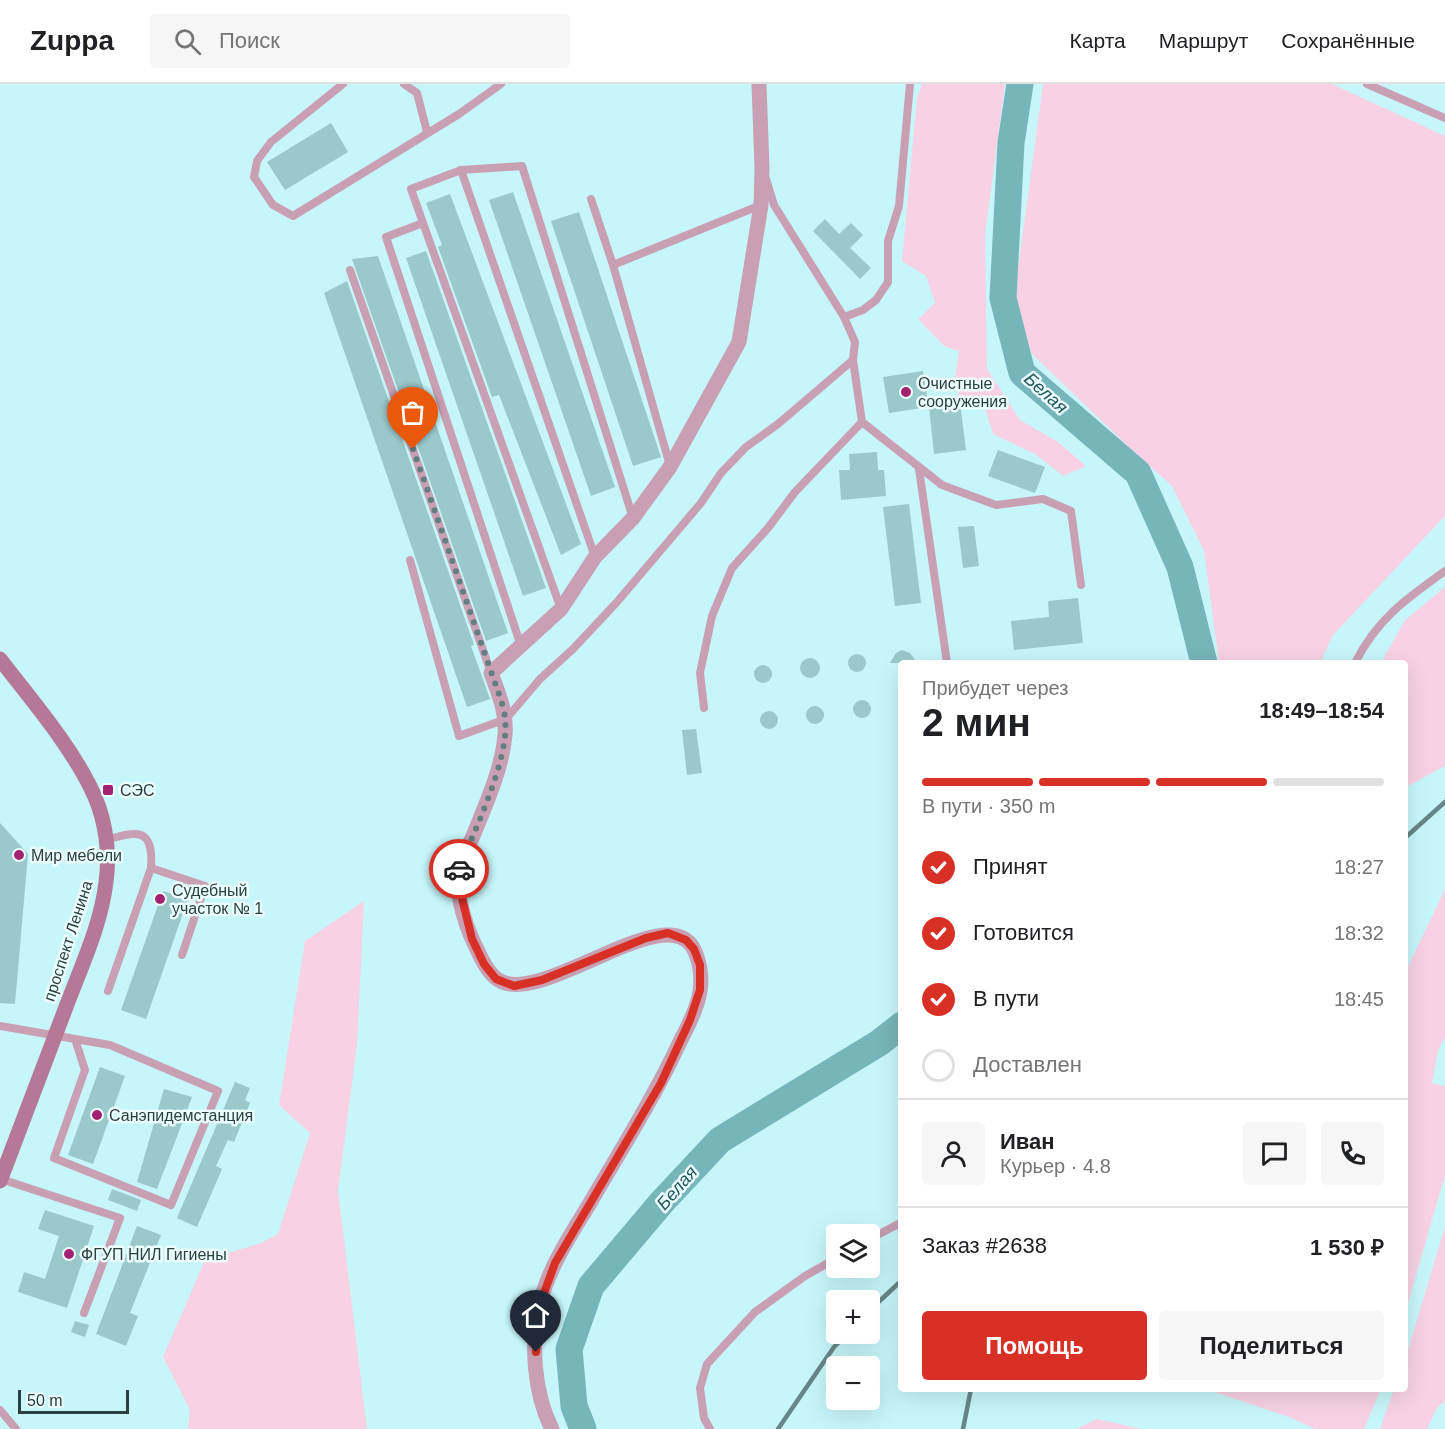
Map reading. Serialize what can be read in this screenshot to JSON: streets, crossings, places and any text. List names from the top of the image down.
{
  "streets": {
    "main road": ["проспект Ленина"]
  },
  "water": ["Белая"],
  "places": {
    "other": [
      "Очистные сооружения",
      "Мир мебели",
      "Судебный участок № 1",
      "Санэпидемстанция",
      "ФГУП НИЛ Гигиены"
    ],
    "transit": ["СЭС"]
  },
  "scale_bar": "50 m",
  "page": {
    "header": "Zuppa",
    "search": "Поиск",
    "nav": ["Карта", "Маршрут", "Сохранённые"],
    "heading": ["2 мин", "Прибудет через", "18:49–18:54"],
    "panel": [
      "Иван",
      "Курьер · 4.8",
      "Заказ #2638",
      "1 530 ₽"
    ],
    "bar": "В пути · 350 m",
    "list": [
      ["Принят", "18:27"],
      ["Готовится", "18:32"],
      ["В пути", "18:45"],
      "Доставлен"
    ],
    "map_buttons": ["+", "−"],
    "buttons": ["Помощь", "Поделиться"],
    "scale": "50 m"
  }
}
